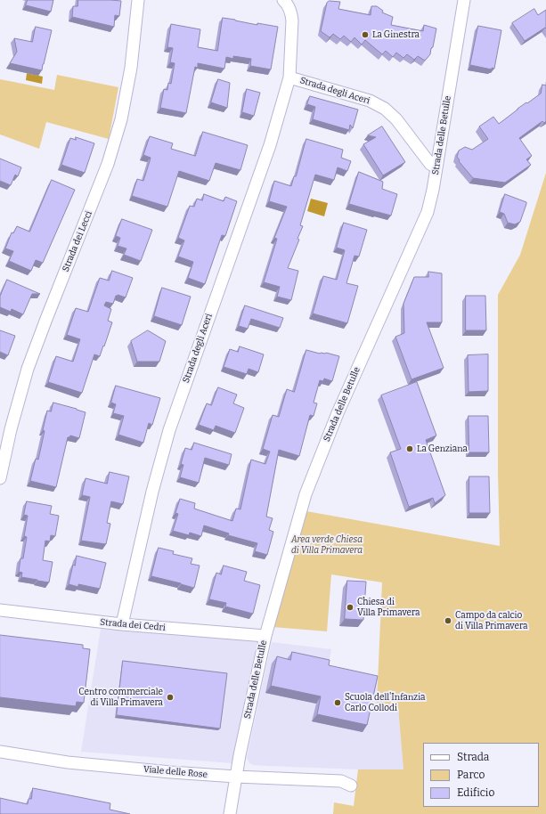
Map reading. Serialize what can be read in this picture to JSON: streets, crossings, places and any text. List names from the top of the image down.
{
  "streets": {
    "street": [
      "Strada degli Aceri",
      "Strada delle Betulle",
      "Strada dei Lecci",
      "Strada dei Cedri",
      "Viale delle Rose"
    ]
  },
  "crossings": [
    ["Strada degli Aceri", "Strada delle Betulle"],
    ["Strada degli Aceri", "Strada dei Cedri"],
    ["Strada delle Betulle", "Strada dei Cedri"],
    ["Strada delle Betulle", "Viale delle Rose"]
  ],
  "parks": ["Area verde Chiesa di Villa Primavera"],
  "places": [
    "La Ginestra",
    "La Genziana",
    "Chiesa di Villa Primavera",
    "Campo da calcio di Villa Primavera",
    "Centro commerciale di Villa Primavera",
    "Scuola dell'Infanzia Carlo Collodi"
  ],
  "legend": ["Strada", "Parco", "Edificio"]
}
